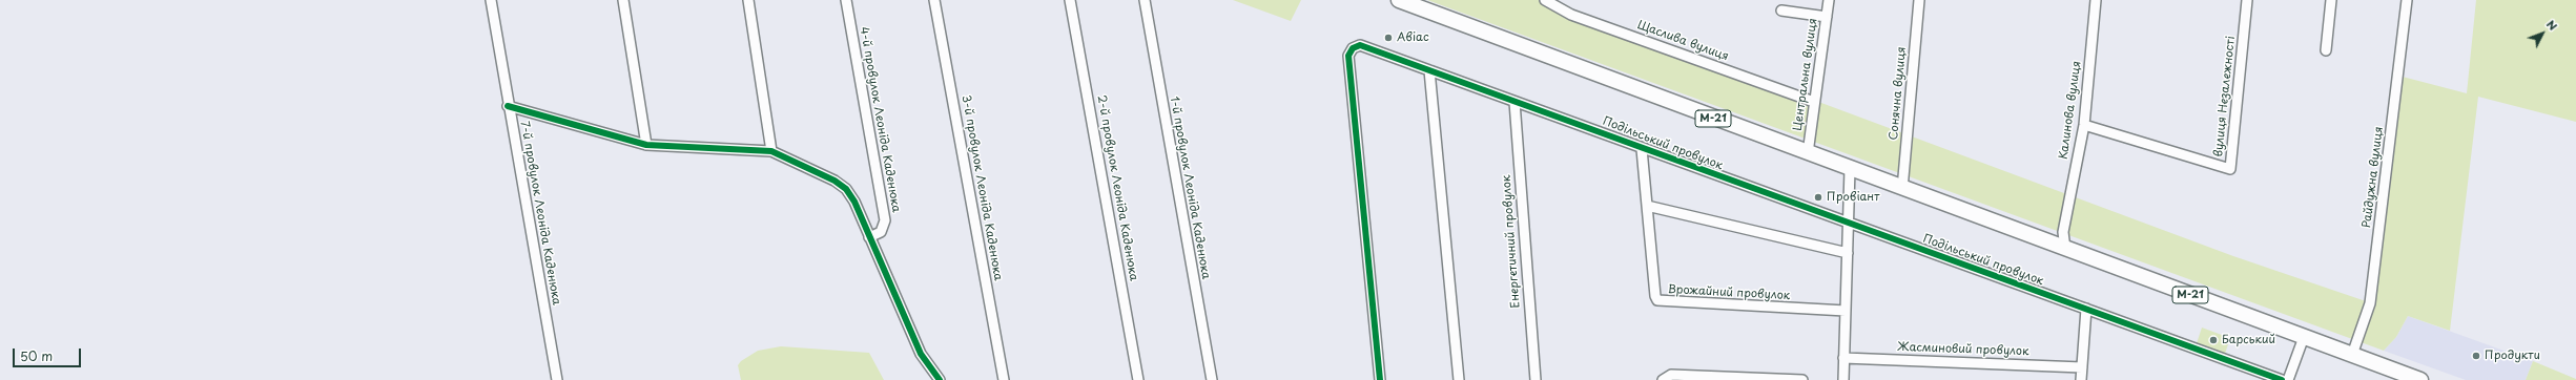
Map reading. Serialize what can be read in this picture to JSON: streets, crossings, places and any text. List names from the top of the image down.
{
  "streets": {
    "highway": ["М-21"],
    "street": [
      "Щаслива вулиця",
      "Центральна вулиця",
      "Сонячна вулиця",
      "вулиця Незалежності",
      "Калинова вулиця",
      "4-й провулок Леоніда Каденюка",
      "Подільський провулок",
      "Райдужна вулиця",
      "3-й провулок Леоніда Каденюка",
      "2-й провулок Леоніда Каденюка",
      "1-й провулок Леоніда Каденюка",
      "7-й провулок Леоніда Каденюка",
      "Енергетичний провулок",
      "Врожайний провулок",
      "Жасминовий провулок"
    ]
  },
  "crossings": [
    ["Щаслива вулиця", "Центральна вулиця"],
    ["Центральна вулиця", "М-21"],
    ["Сонячна вулиця", "М-21"],
    ["вулиця Незалежності", "Калинова вулиця"],
    ["Калинова вулиця", "М-21"],
    ["М-21", "Райдужна вулиця"],
    ["Подільський провулок", "Енергетичний провулок"],
    ["Подільський провулок", "Врожайний провулок"]
  ],
  "places": [
    "Авіас",
    "Провіант",
    "Барський",
    "Продукти"
  ],
  "scale_bar": "50 m",
  "north": "top right"
}
